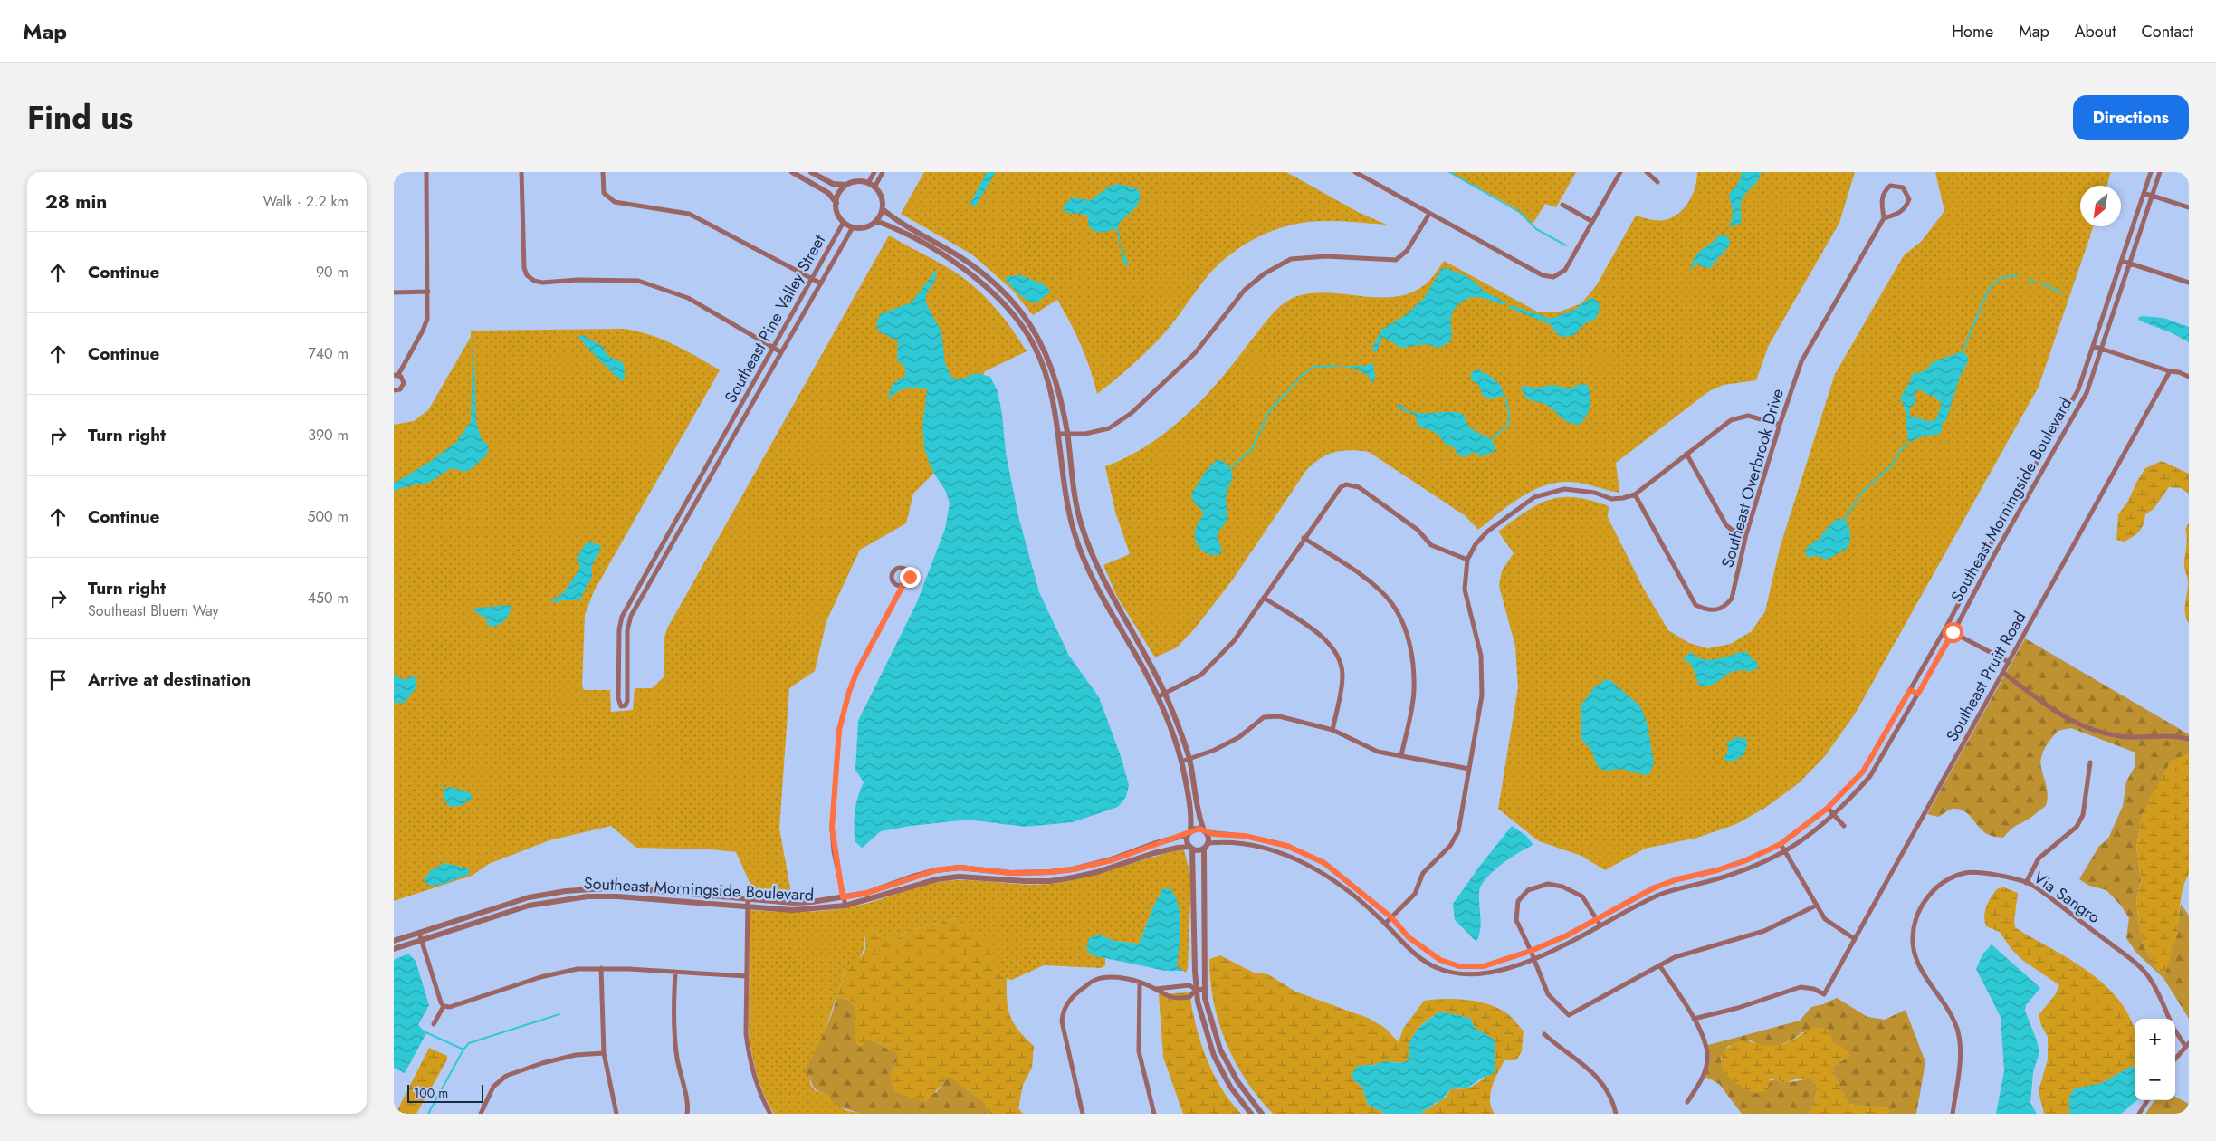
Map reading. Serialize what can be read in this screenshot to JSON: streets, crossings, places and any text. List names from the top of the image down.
{
  "streets": {
    "street": [
      "Southeast Pine Valley Street",
      "Southeast Overbrook Drive",
      "Southeast Morningside Boulevard",
      "Southeast Pruitt Road",
      "Via Sangro"
    ]
  },
  "scale_bar": "100 m",
  "north": "bottom left",
  "page": {
    "header": "Map",
    "nav": [
      "Home",
      "Map",
      "About",
      "Contact"
    ],
    "title": "Find us",
    "buttons": "Directions",
    "heading": ["28 min", "Walk · 2.2 km"],
    "list": [
      ["Continue", "90 m"],
      ["Continue", "740 m"],
      ["Turn right", "390 m"],
      ["Continue", "500 m"],
      ["Turn right", "Southeast Bluem Way", "450 m"],
      "Arrive at destination"
    ],
    "map_buttons": ["+", "−"],
    "scale": "100 m"
  }
}
